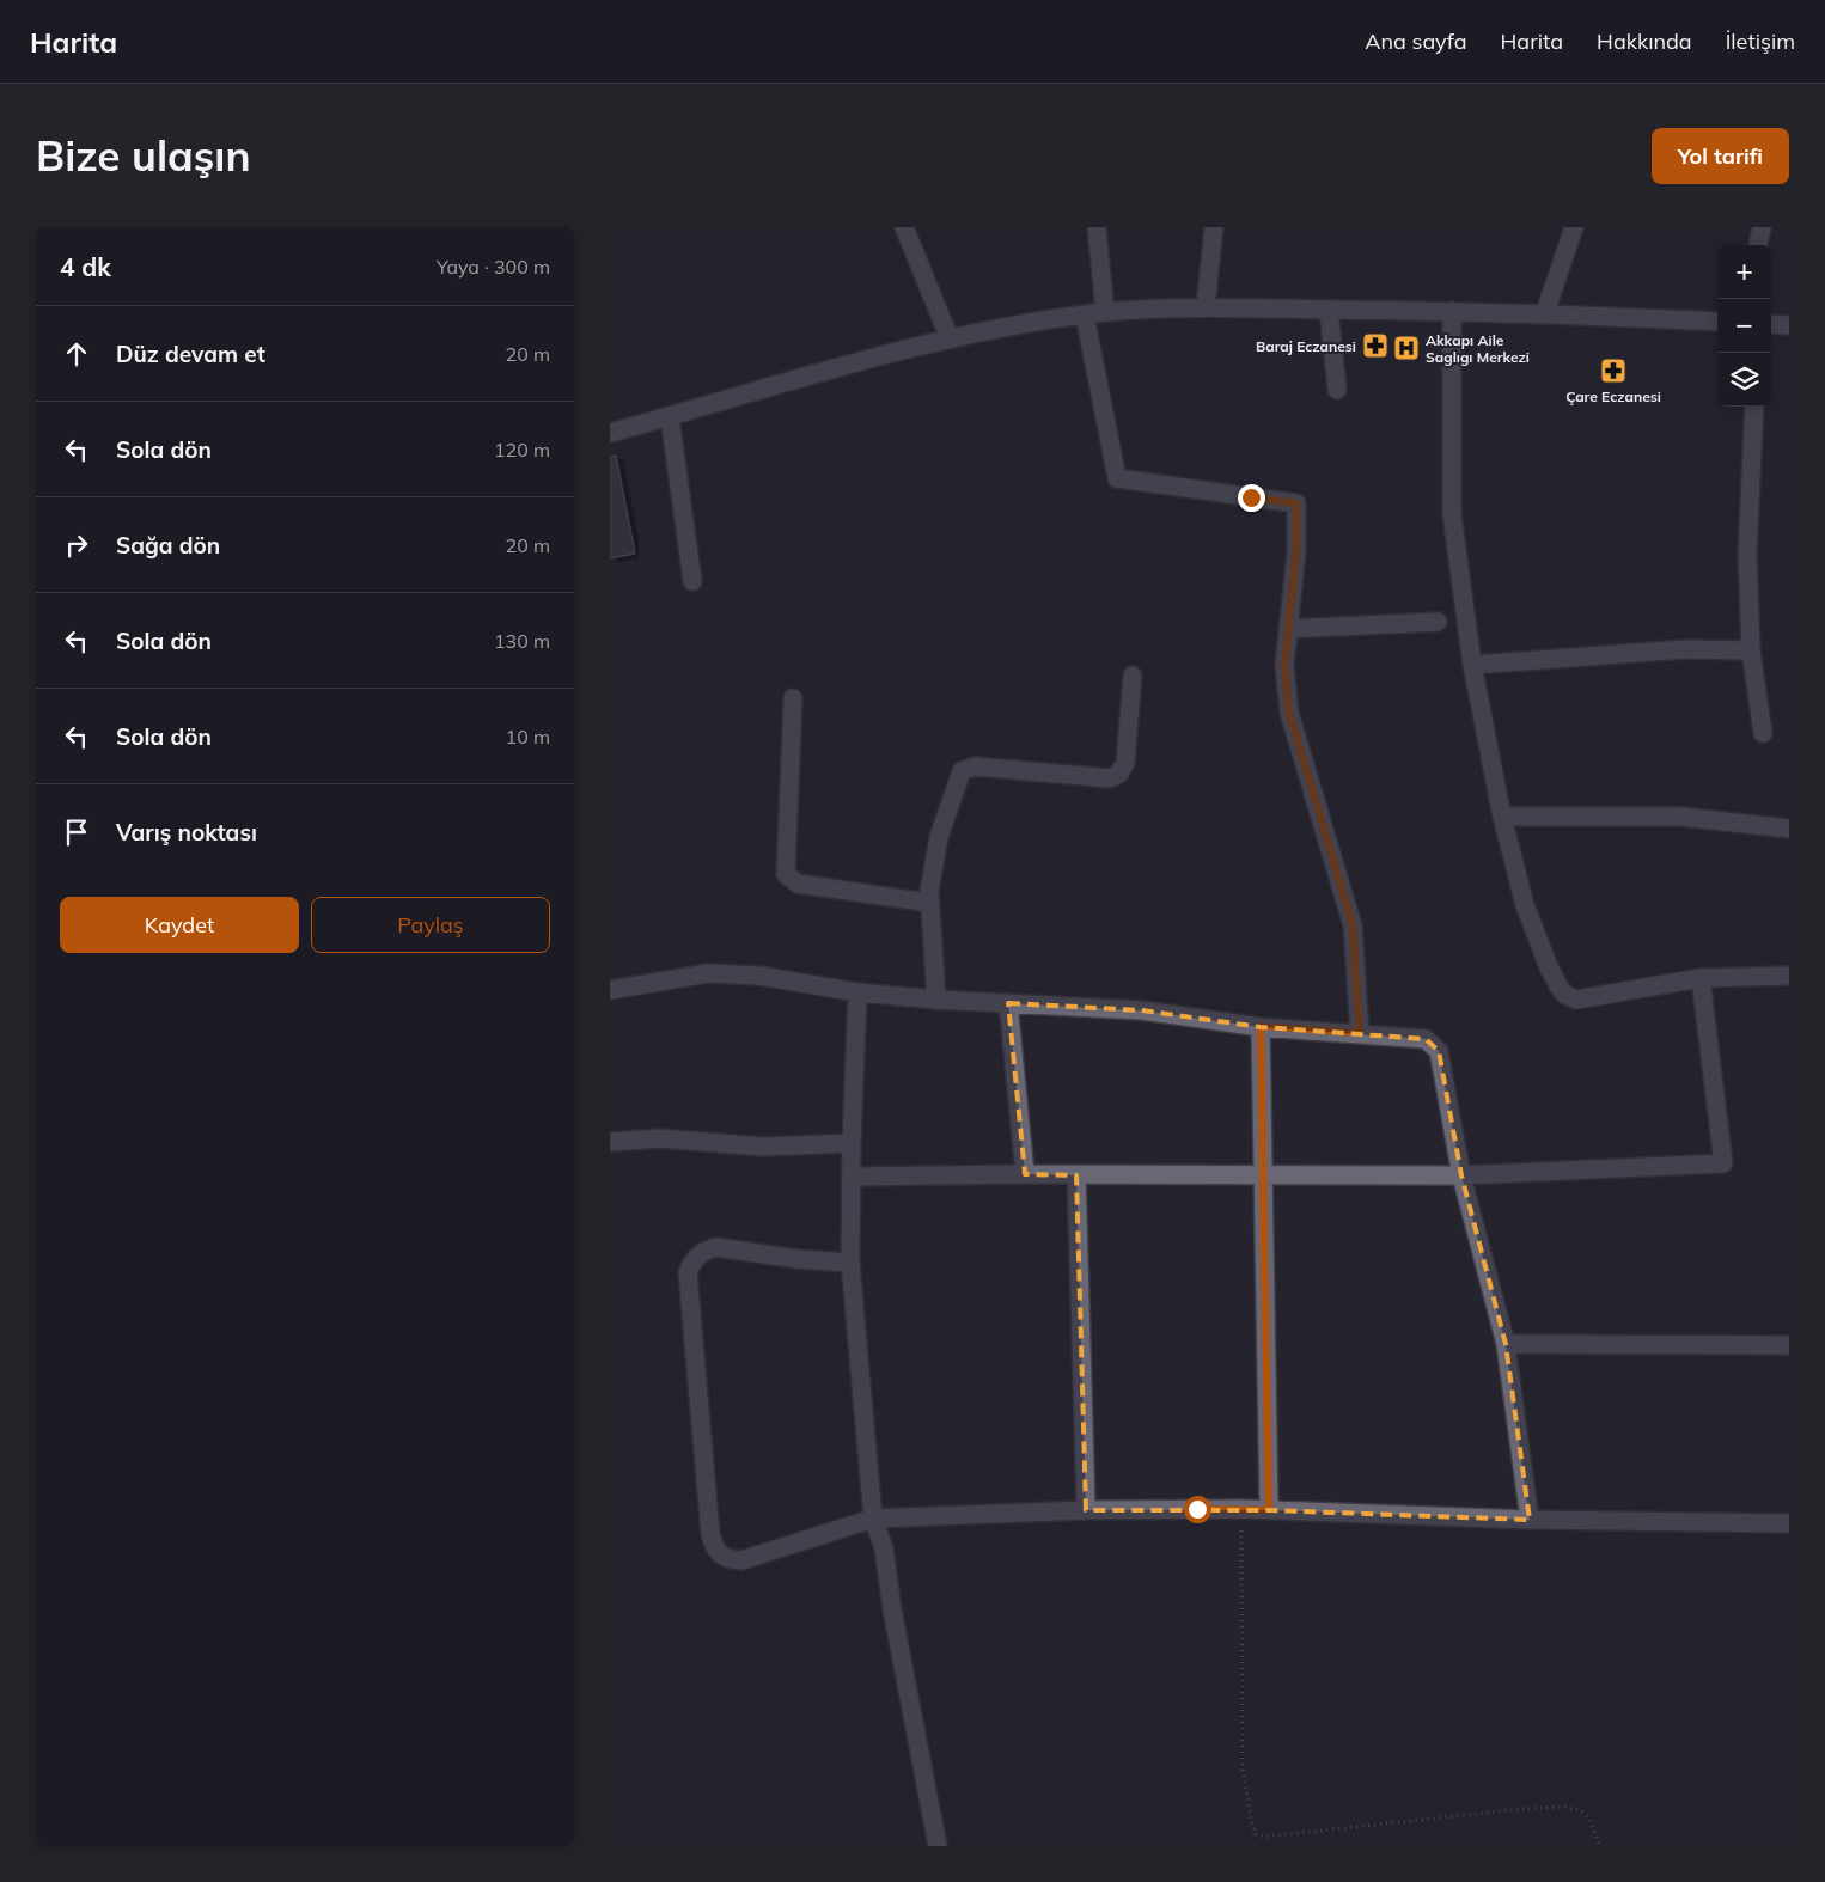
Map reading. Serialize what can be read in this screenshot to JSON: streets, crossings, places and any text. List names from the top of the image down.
{
  "places": {
    "pharmacy": ["Baraj Eczanesi", "Çare Eczanesi"],
    "hospital": ["Akkapı Aile Saglıgı Merkezi"]
  },
  "page": {
    "header": "Harita",
    "nav": [
      "Ana sayfa",
      "Harita",
      "Hakkında",
      "İletişim"
    ],
    "buttons": [
      "Yol tarifi",
      ["Kaydet", "Paylaş"]
    ],
    "title": "Bize ulaşın",
    "heading": ["4 dk", "Yaya · 300 m"],
    "map_buttons": ["+", "−"],
    "list": [
      ["Düz devam et", "20 m"],
      ["Sola dön", "120 m"],
      ["Sağa dön", "20 m"],
      ["Sola dön", "130 m"],
      ["Sola dön", "10 m"],
      "Varış noktası"
    ]
  }
}
